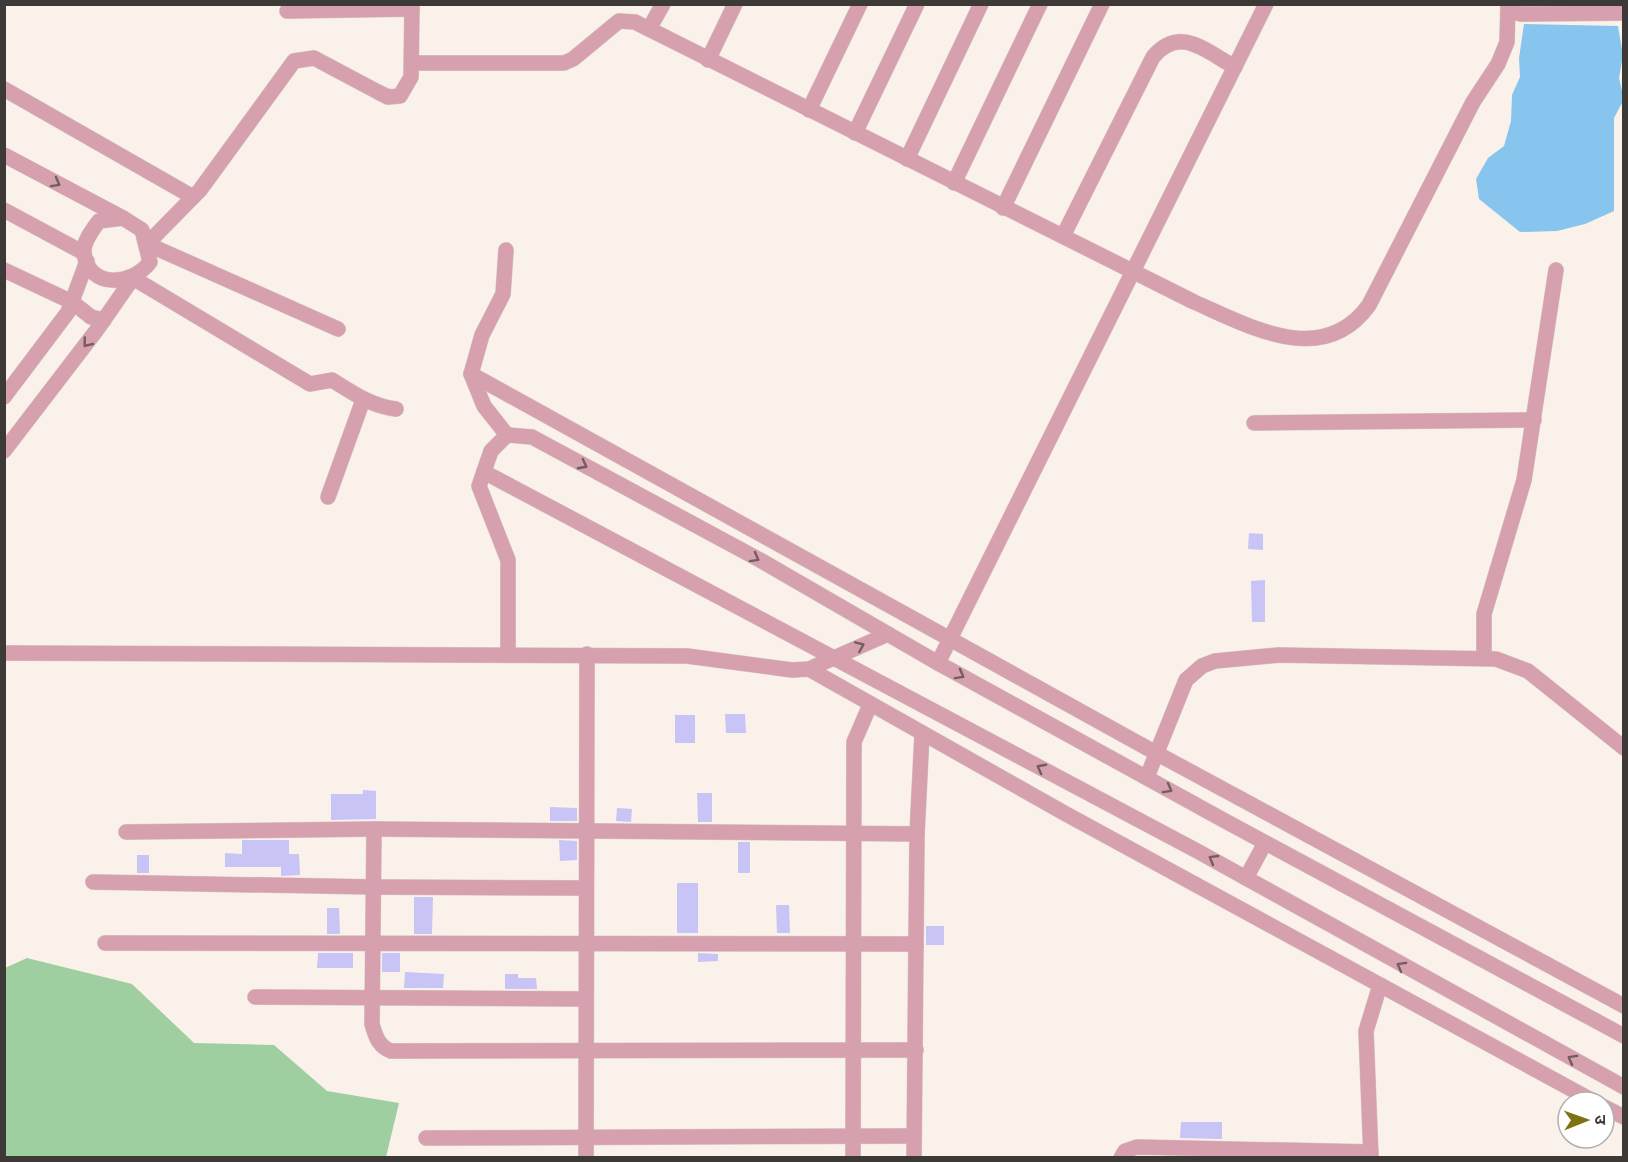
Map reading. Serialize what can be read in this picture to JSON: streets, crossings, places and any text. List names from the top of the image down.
{
  "north": "right"
}
